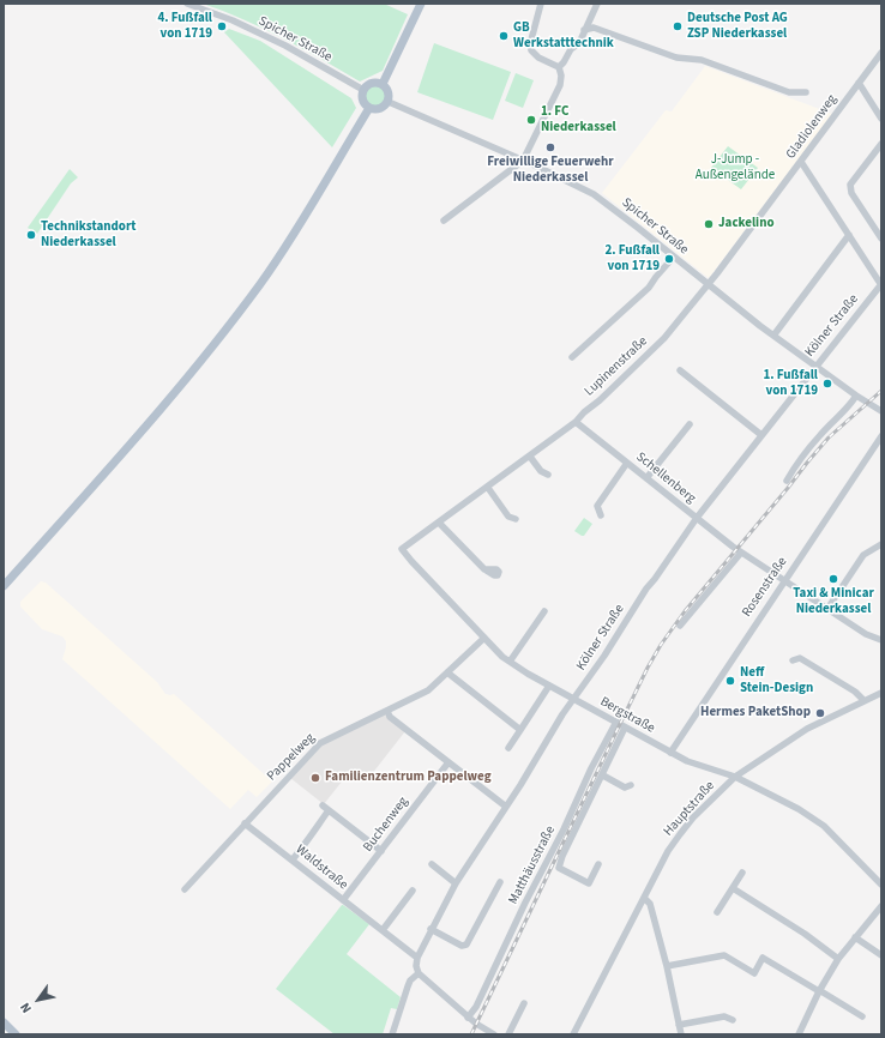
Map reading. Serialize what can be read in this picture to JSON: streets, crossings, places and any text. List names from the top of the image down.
{
  "streets": {
    "street": [
      "Spicher Straße",
      "Gladiolenweg",
      "Kölner Straße",
      "Lupinenstraße",
      "Schellenberg",
      "Rosenstraße",
      "Bergstraße",
      "Pappelweg",
      "Hauptstraße",
      "Buchenweg",
      "Matthäusstraße",
      "Waldstraße"
    ]
  },
  "crossings": [
    ["Spicher Straße", "Gladiolenweg"],
    ["Spicher Straße", "Kölner Straße"],
    ["Spicher Straße", "Lupinenstraße"],
    ["Gladiolenweg", "Lupinenstraße"],
    ["Kölner Straße", "Schellenberg"],
    ["Kölner Straße", "Bergstraße"],
    ["Kölner Straße", "Waldstraße"],
    ["Lupinenstraße", "Schellenberg"],
    ["Lupinenstraße", "Bergstraße"],
    ["Schellenberg", "Rosenstraße"],
    ["Rosenstraße", "Bergstraße"],
    ["Bergstraße", "Pappelweg"],
    ["Bergstraße", "Hauptstraße"],
    ["Bergstraße", "Matthäusstraße"],
    ["Pappelweg", "Waldstraße"],
    ["Buchenweg", "Waldstraße"]
  ],
  "parks": ["J-Jump - Außengelände"],
  "places": [
    "4. Fußfall von 1719",
    "Deutsche Post AG ZSP Niederkassel",
    "GB Werkstatttechnik",
    "1. FC Niederkassel",
    "Freiwillige Feuerwehr Niederkassel",
    "Jackelino",
    "Technikstandort Niederkassel",
    "2. Fußfall von 1719",
    "1. Fußfall von 1719",
    "Taxi & Minicar Niederkassel",
    "Neff Stein-Design",
    "Hermes PaketShop",
    "Familienzentrum Pappelweg"
  ],
  "north": "bottom left"
}
